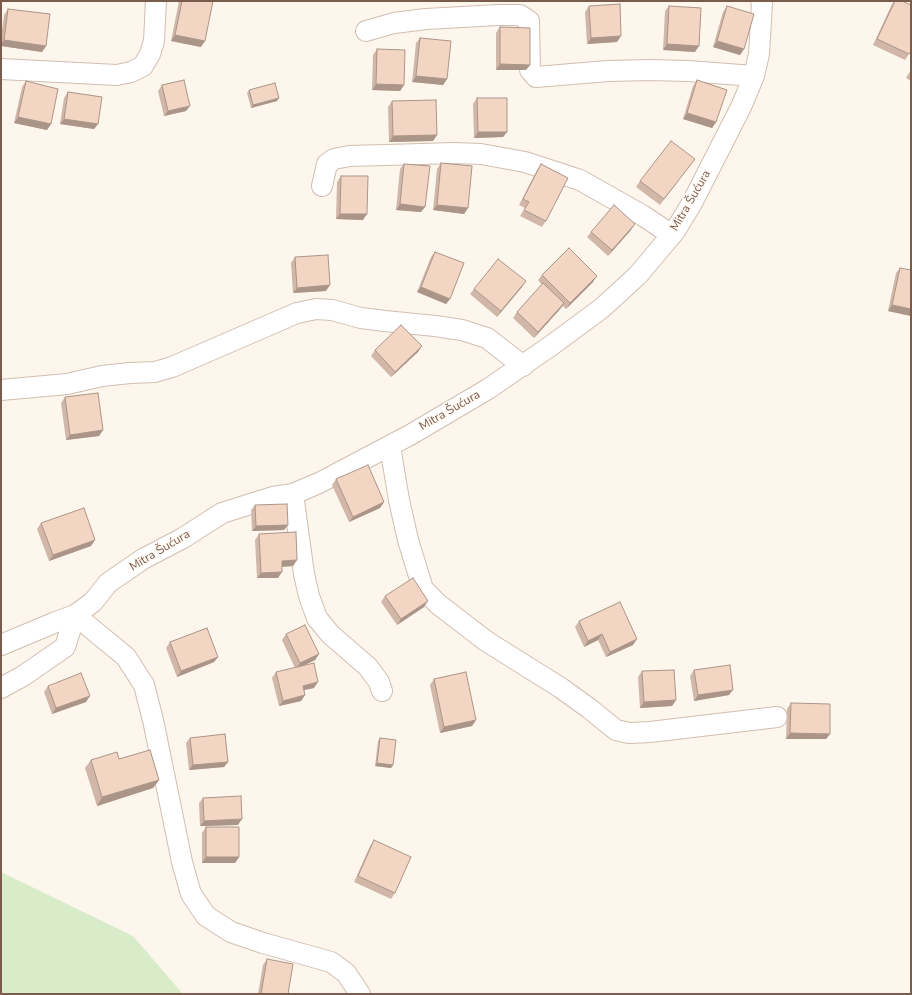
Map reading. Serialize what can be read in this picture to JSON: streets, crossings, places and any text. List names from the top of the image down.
{
  "streets": {
    "street": ["Mitra Šućura"]
  }
}
